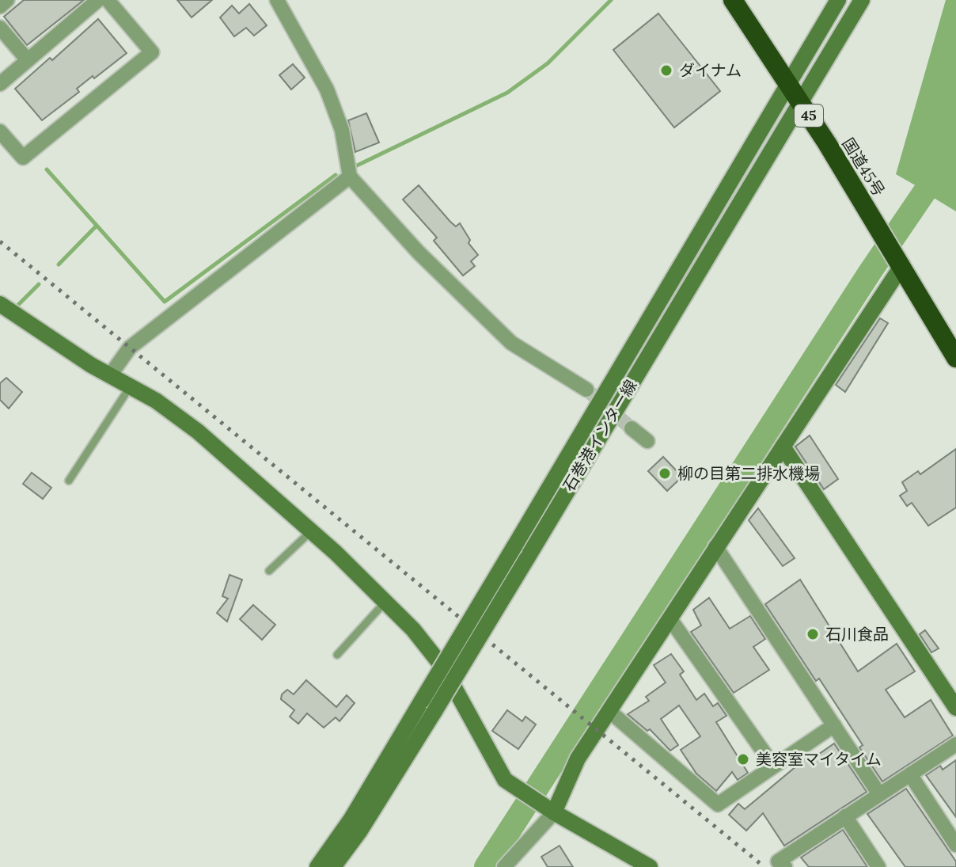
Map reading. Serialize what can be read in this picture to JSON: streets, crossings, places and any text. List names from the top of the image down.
{
  "streets": {
    "highway": ["45", "国道45号"],
    "main road": ["石巻港インター線"]
  },
  "crossings": [
    ["国道45号", "石巻港インター線"]
  ],
  "places": [
    "ダイナム",
    "柳の目第二排水機場",
    "石川食品",
    "美容室マイタイム"
  ]
}
